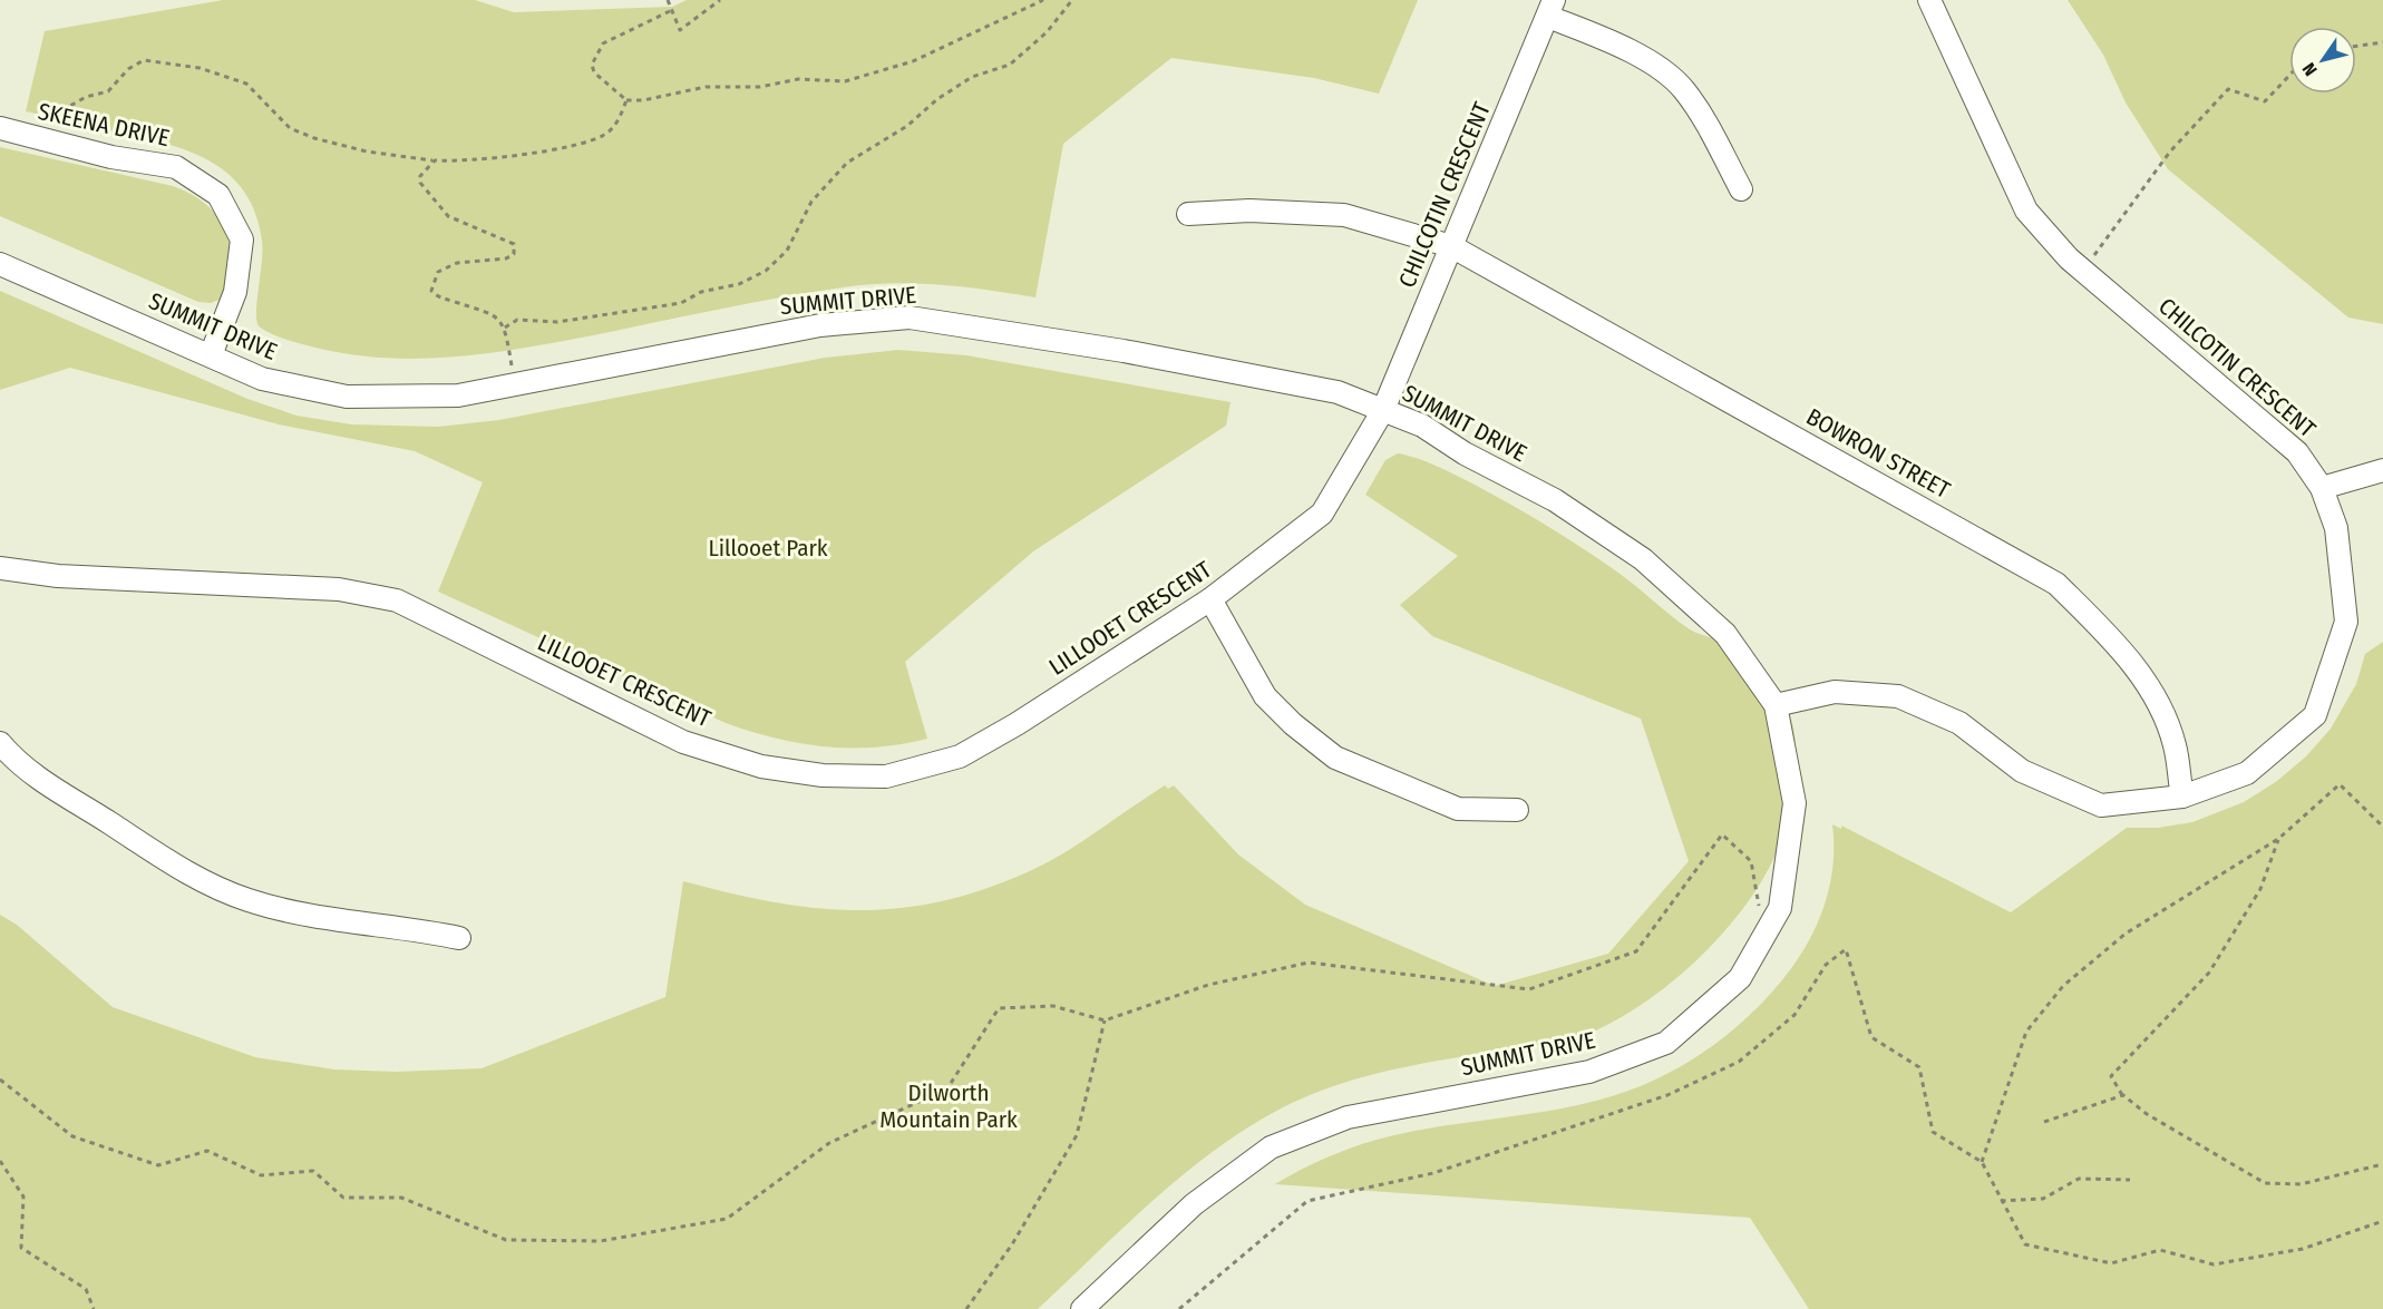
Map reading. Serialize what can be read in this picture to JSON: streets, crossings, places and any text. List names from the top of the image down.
{
  "streets": {
    "street": [
      "SKEENA DRIVE",
      "CHILCOTIN CRESCENT",
      "SUMMIT DRIVE",
      "BOWRON STREET",
      "LILLOOET CRESCENT"
    ]
  },
  "crossings": [
    ["SKEENA DRIVE", "SUMMIT DRIVE"],
    ["CHILCOTIN CRESCENT", "SUMMIT DRIVE"],
    ["CHILCOTIN CRESCENT", "BOWRON STREET"],
    ["CHILCOTIN CRESCENT", "LILLOOET CRESCENT"],
    ["SUMMIT DRIVE", "LILLOOET CRESCENT"]
  ],
  "parks": ["Lillooet Park", "Dilworth Mountain Park"],
  "north": "bottom left"
}
